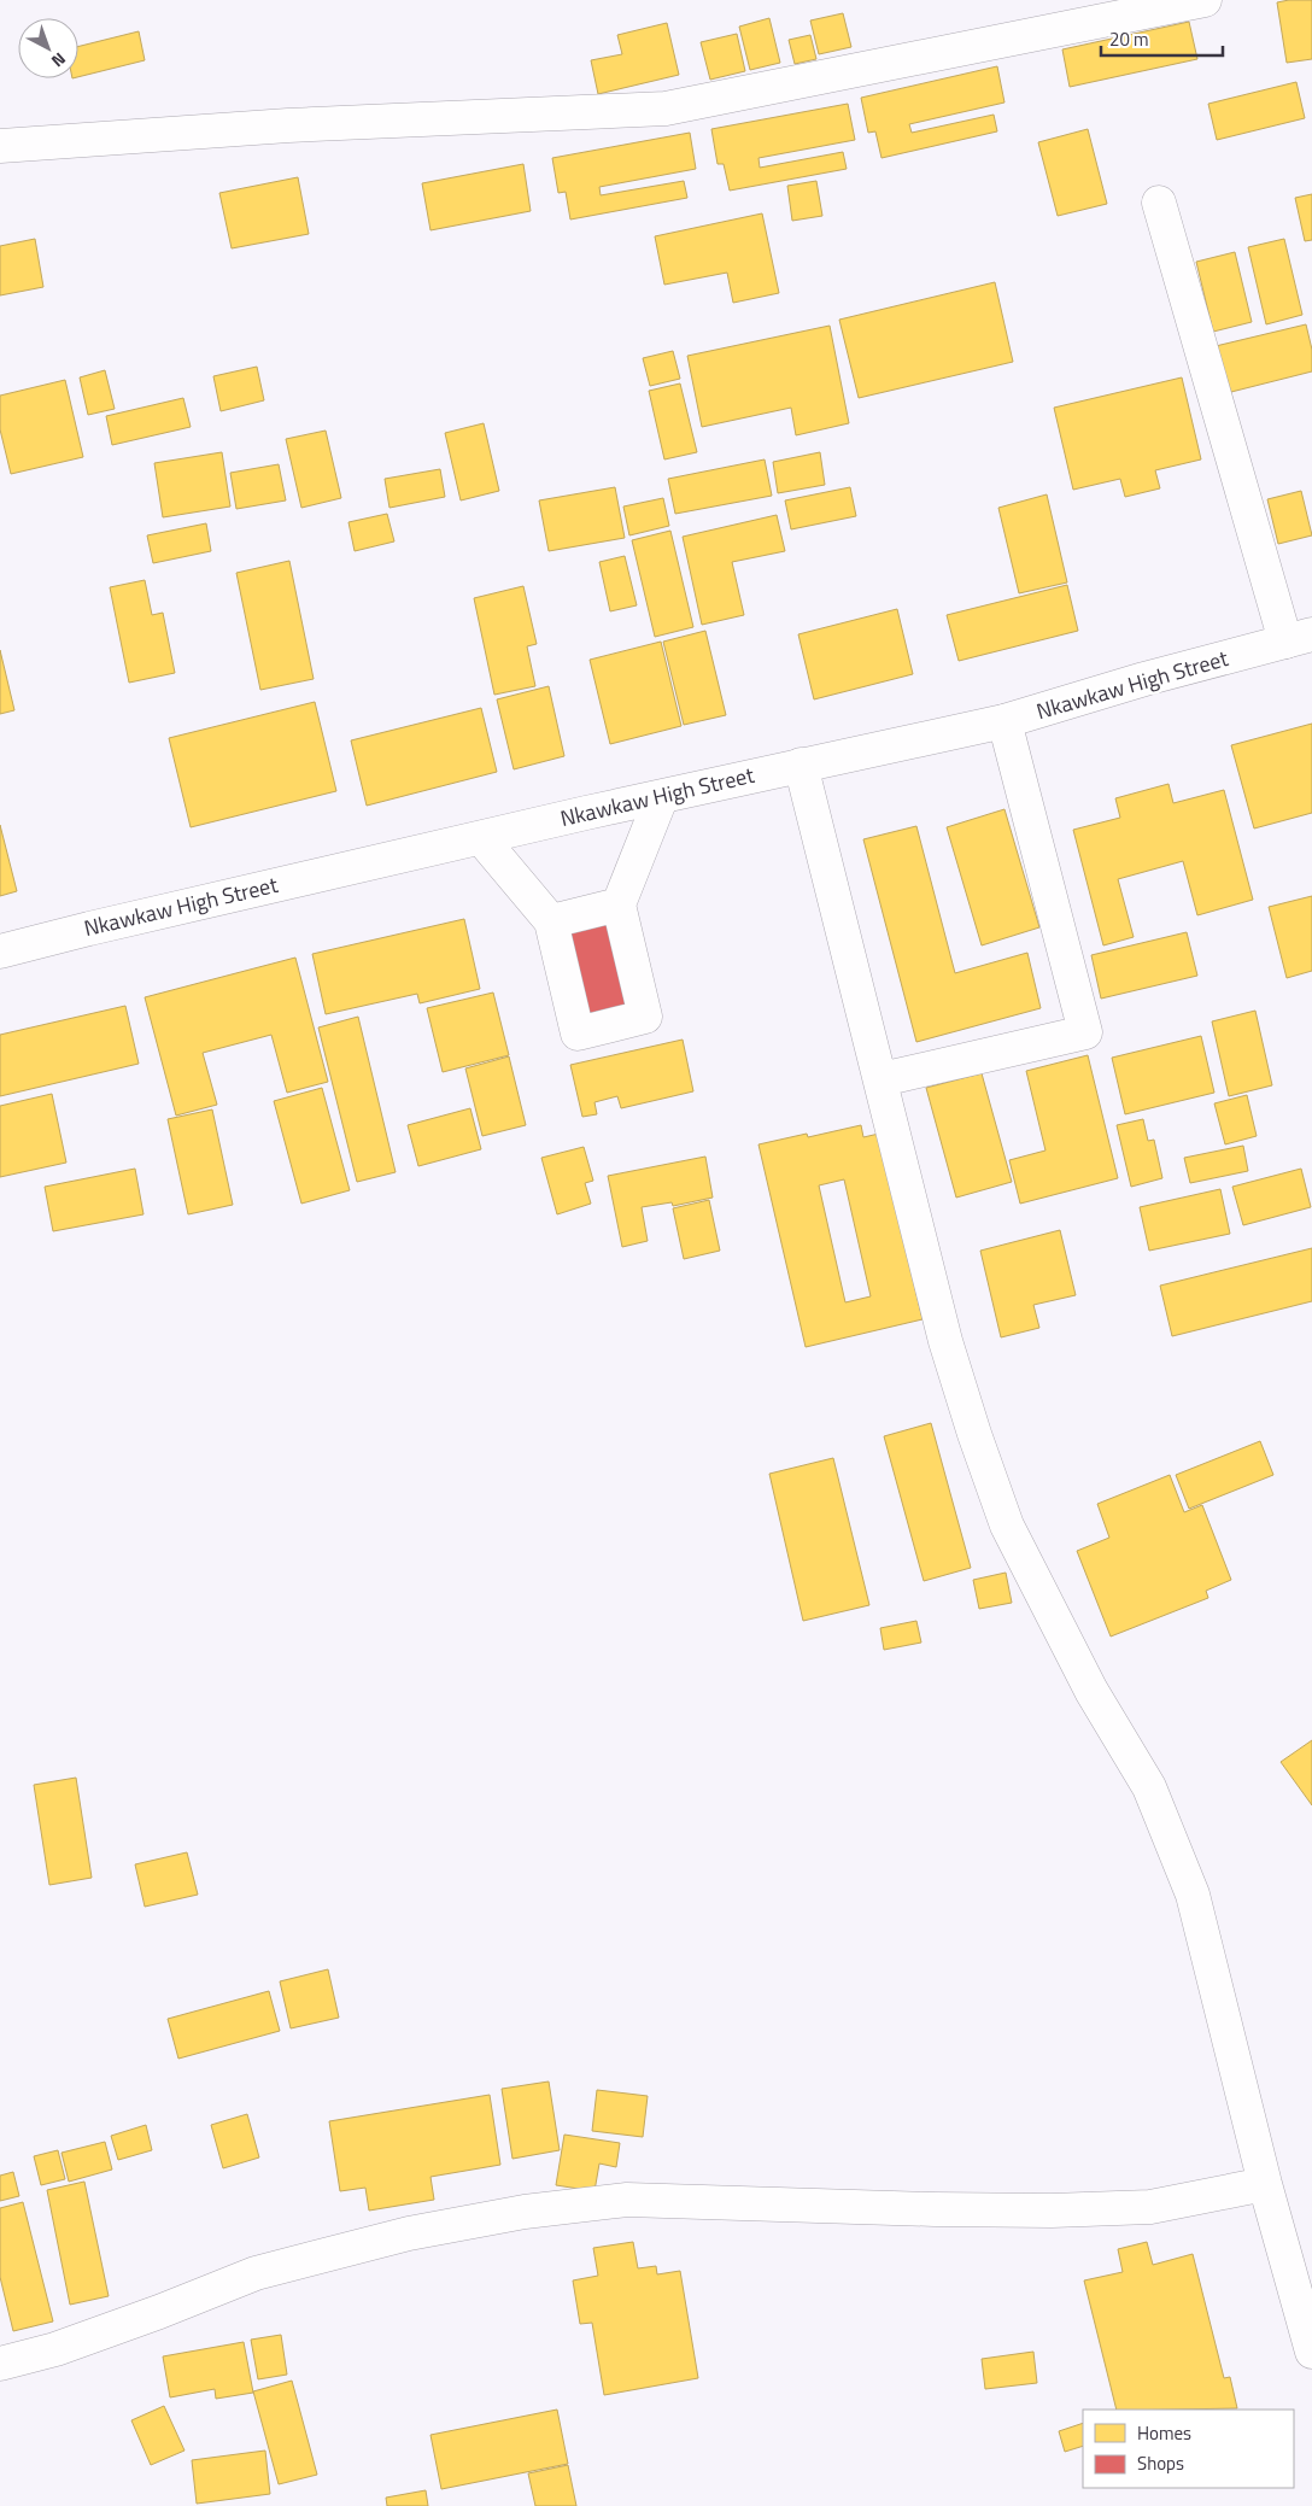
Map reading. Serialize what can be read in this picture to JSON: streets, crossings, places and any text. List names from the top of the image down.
{
  "streets": {
    "street": ["Nkawkaw High Street"]
  },
  "legend": ["Homes", "Shops"],
  "scale_bar": "20 m",
  "north": "bottom right"
}
